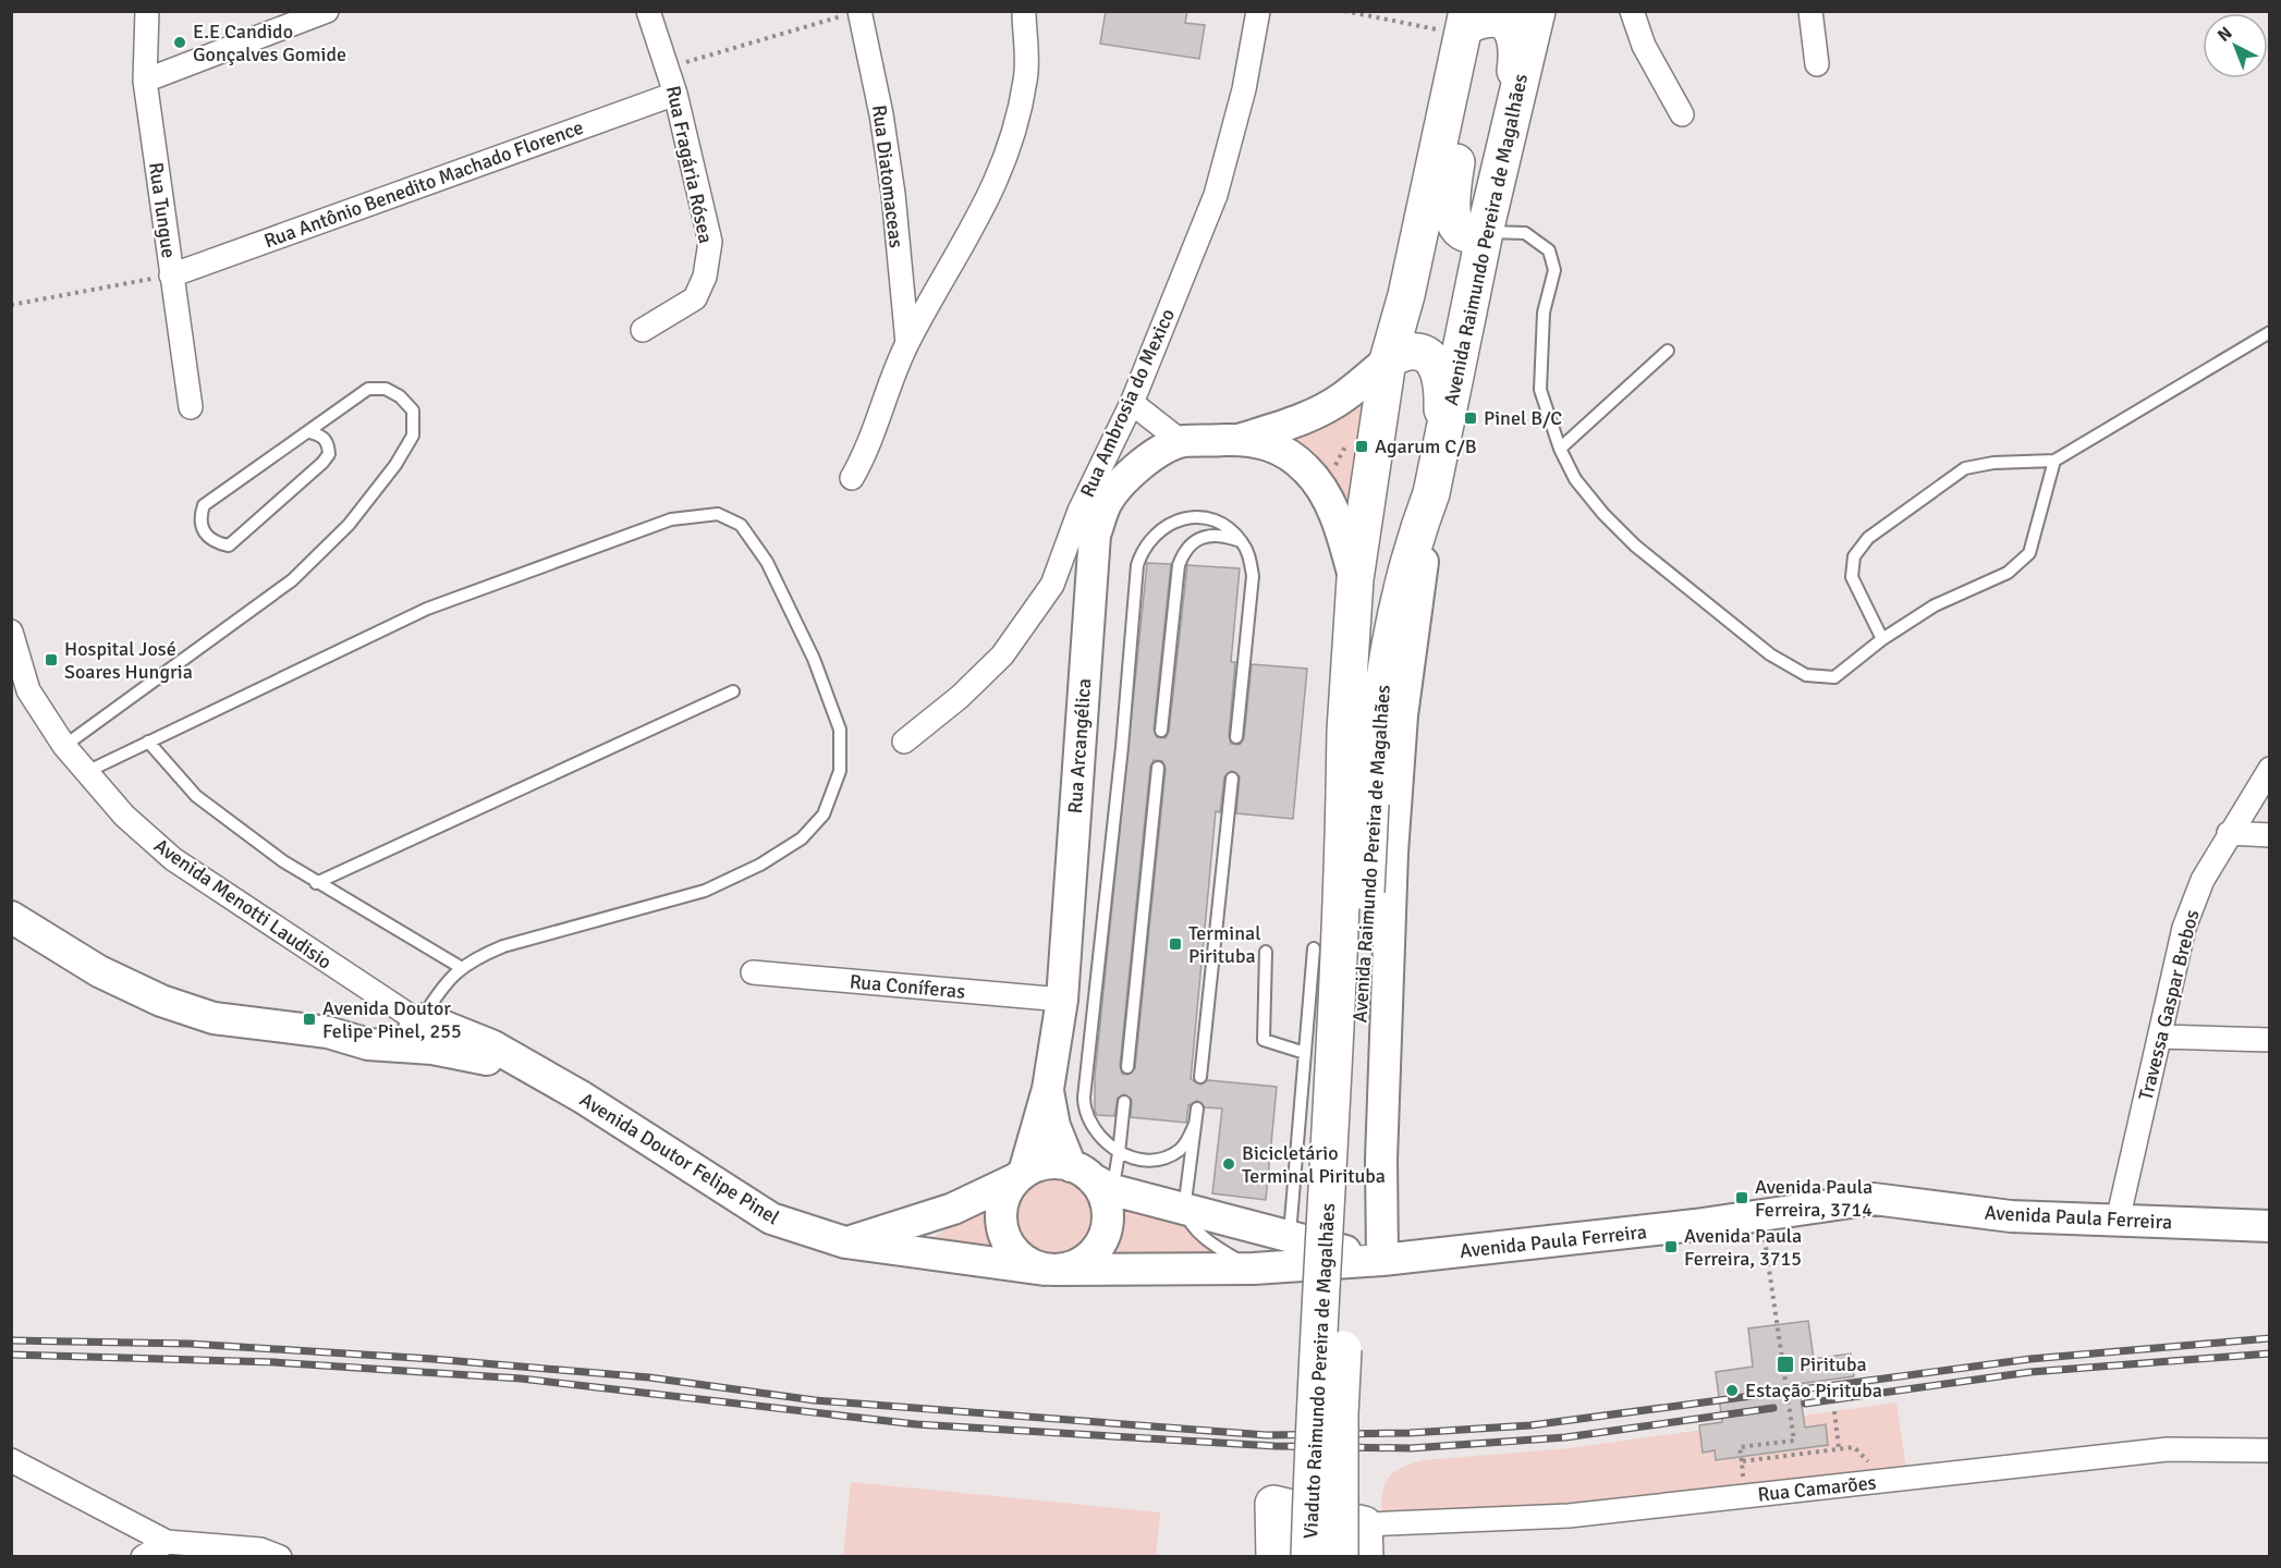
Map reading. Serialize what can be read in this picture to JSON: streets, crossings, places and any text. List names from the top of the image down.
{
  "streets": {
    "main road": [
      "Avenida Raimundo Pereira de Magalhães",
      "Rua Arcangélica",
      "Avenida Doutor Felipe Pinel",
      "Avenida Paula Ferreira",
      "Viaduto Raimundo Pereira de Magalhães"
    ],
    "street": [
      "Rua Fragária Rósea",
      "Rua Diatomaceas",
      "Rua Antônio Benedito Machado Florence",
      "Rua Tungue",
      "Rua Ambrosia do Mexico",
      "Avenida Menotti Laudisio",
      "Rua Coníferas",
      "Travessa Gaspar Brebos",
      "Rua Camarões"
    ]
  },
  "crossings": [
    ["Rua Fragária Rósea", "Rua Antônio Benedito Machado Florence"],
    ["Rua Antônio Benedito Machado Florence", "Rua Tungue"],
    ["Avenida Raimundo Pereira de Magalhães", "Viaduto Raimundo Pereira de Magalhães"],
    ["Rua Arcangélica", "Rua Coníferas"],
    ["Rua Arcangélica", "Avenida Doutor Felipe Pinel"],
    ["Avenida Menotti Laudisio", "Avenida Doutor Felipe Pinel"],
    ["Travessa Gaspar Brebos", "Avenida Paula Ferreira"],
    ["Avenida Doutor Felipe Pinel", "Avenida Paula Ferreira"]
  ],
  "places": {
    "other": ["E.E Candido Gonçalves Gomide", "Bicicletário Terminal Pirituba", "Estação Pirituba"],
    "transit": [
      "Pinel B/C",
      "Agarum C/B",
      "Hospital José Soares Hungria",
      "Terminal Pirituba",
      "Avenida Doutor Felipe Pinel, 255",
      "Avenida Paula Ferreira, 3714",
      "Avenida Paula Ferreira, 3715",
      "Pirituba"
    ]
  },
  "north": "top left"
}
